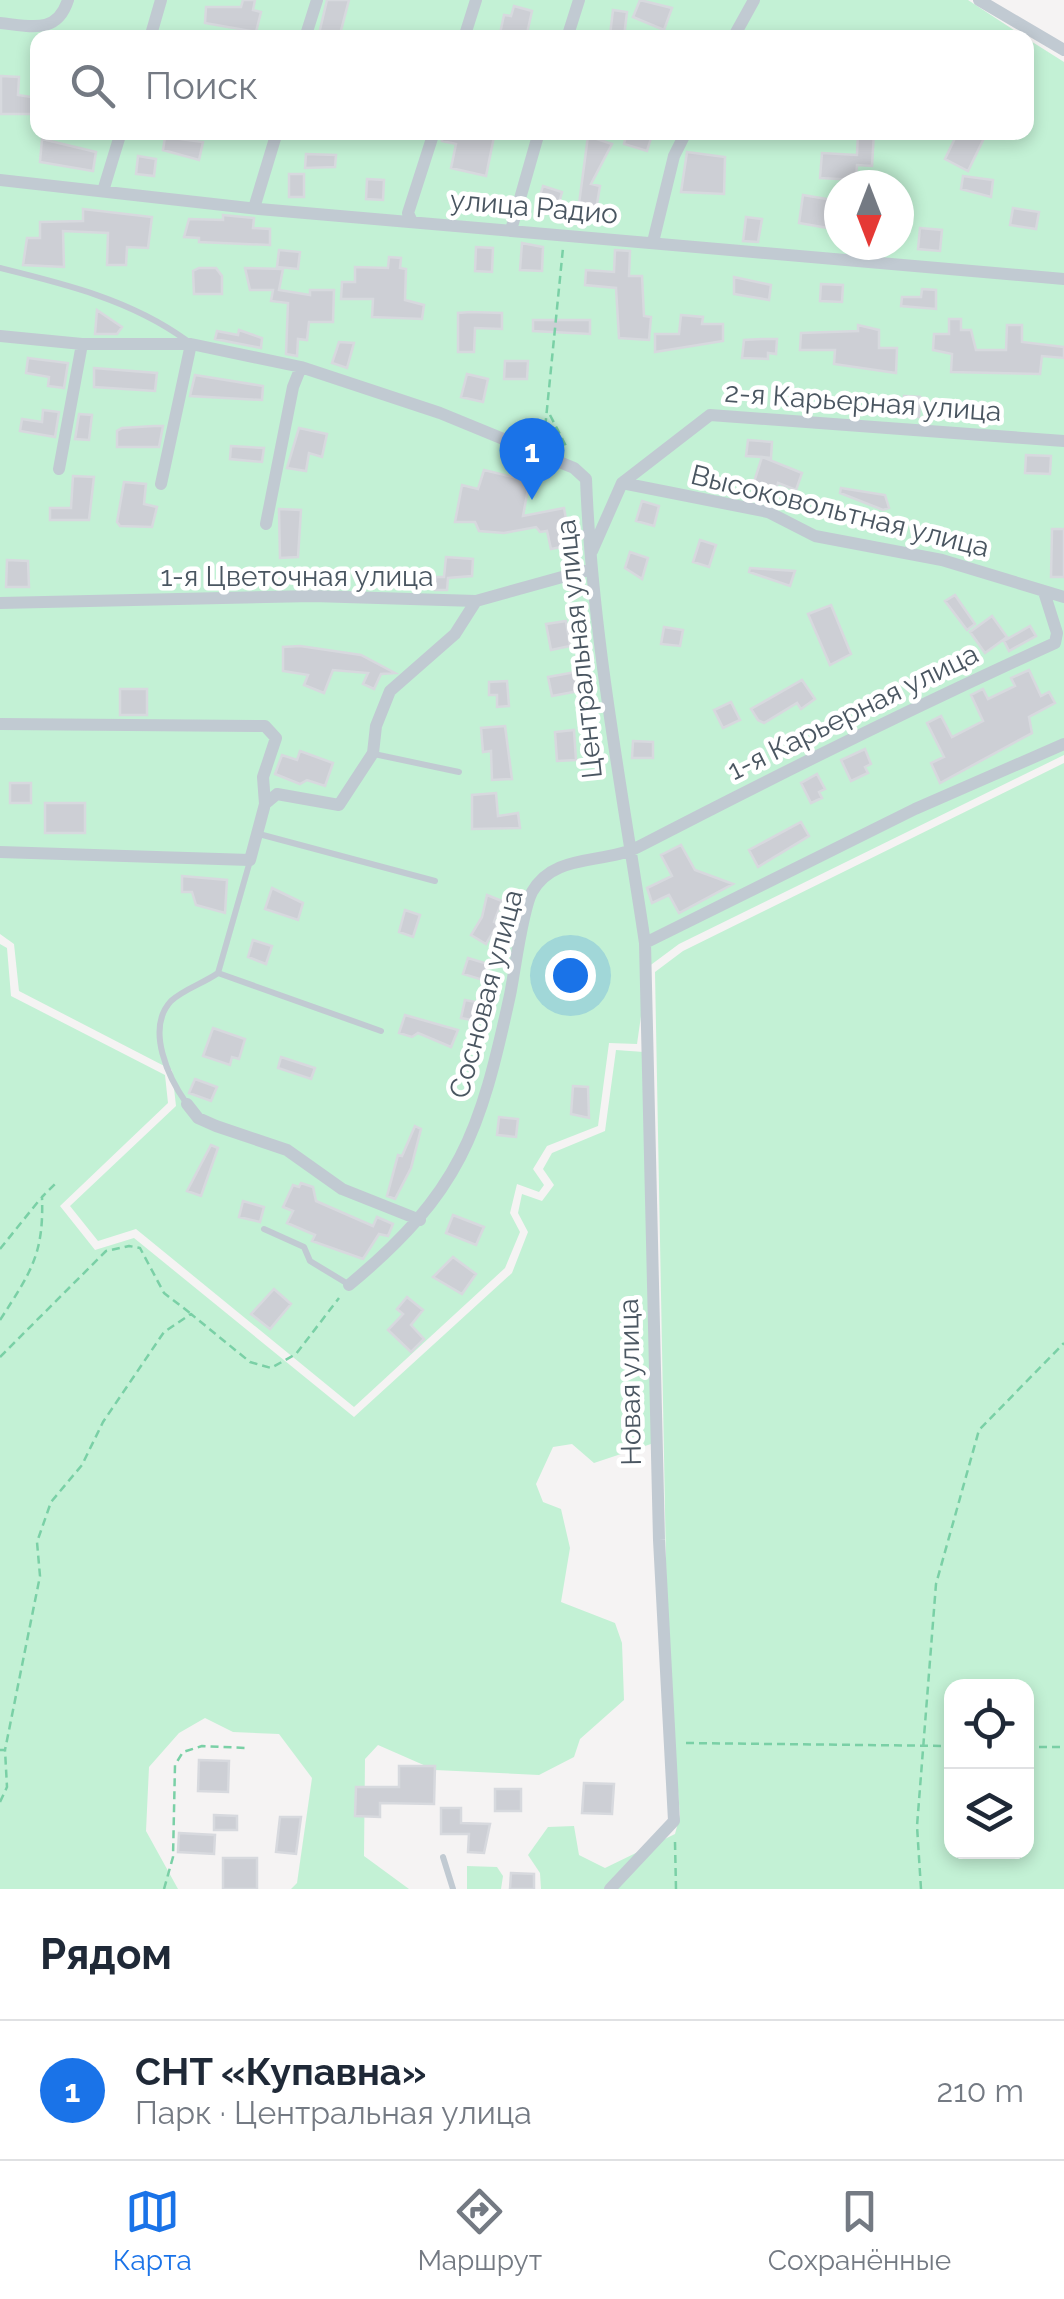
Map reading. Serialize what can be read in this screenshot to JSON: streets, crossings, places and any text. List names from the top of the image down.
{
  "streets": {
    "street": [
      "улица Радио",
      "2-я Карьерная улица",
      "Высоковольтная улица",
      "1-я Цветочная улица",
      "Центральная улица",
      "1-я Карьерная улица",
      "Сосновая улица",
      "Новая улица"
    ]
  },
  "crossings": [
    ["2-я Карьерная улица", "Высоковольтная улица"],
    ["Высоковольтная улица", "1-я Карьерная улица"],
    ["1-я Цветочная улица", "Центральная улица"],
    ["Центральная улица", "1-я Карьерная улица"],
    ["Центральная улица", "Сосновая улица"],
    ["Центральная улица", "Новая улица"],
    ["1-я Карьерная улица", "Сосновая улица"]
  ],
  "north": "bottom",
  "page": {
    "search": "Поиск",
    "pins": "1",
    "heading": "Рядом",
    "list": [
      {
        "mark": "1",
        "name": "СНТ «Купавна»",
        "note": "Парк · Центральная улица",
        "value": "210 m"
      }
    ],
    "nav": ["Карта", "Маршрут", "Сохранённые"]
  }
}
